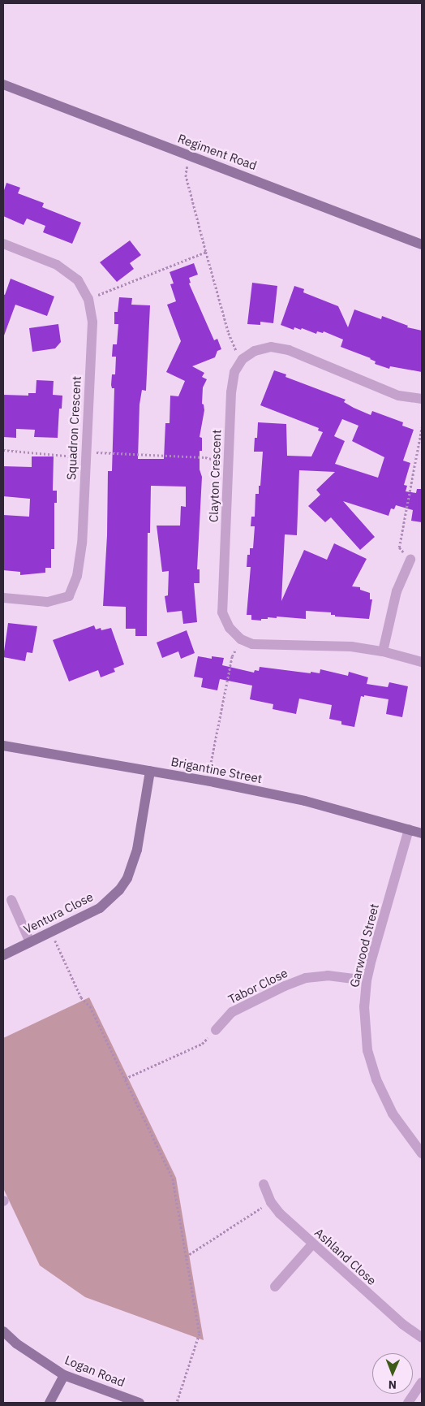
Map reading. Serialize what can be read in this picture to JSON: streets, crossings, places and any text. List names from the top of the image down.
{
  "streets": {
    "street": [
      "Regiment Road",
      "Squadron Crescent",
      "Clayton Crescent",
      "Brigantine Street",
      "Ventura Close",
      "Garwood Street",
      "Tabor Close",
      "Ashland Close",
      "Logan Road"
    ]
  },
  "crossings": [
    ["Brigantine Street", "Ventura Close"],
    ["Brigantine Street", "Garwood Street"],
    ["Garwood Street", "Tabor Close"]
  ],
  "north": "bottom"
}
